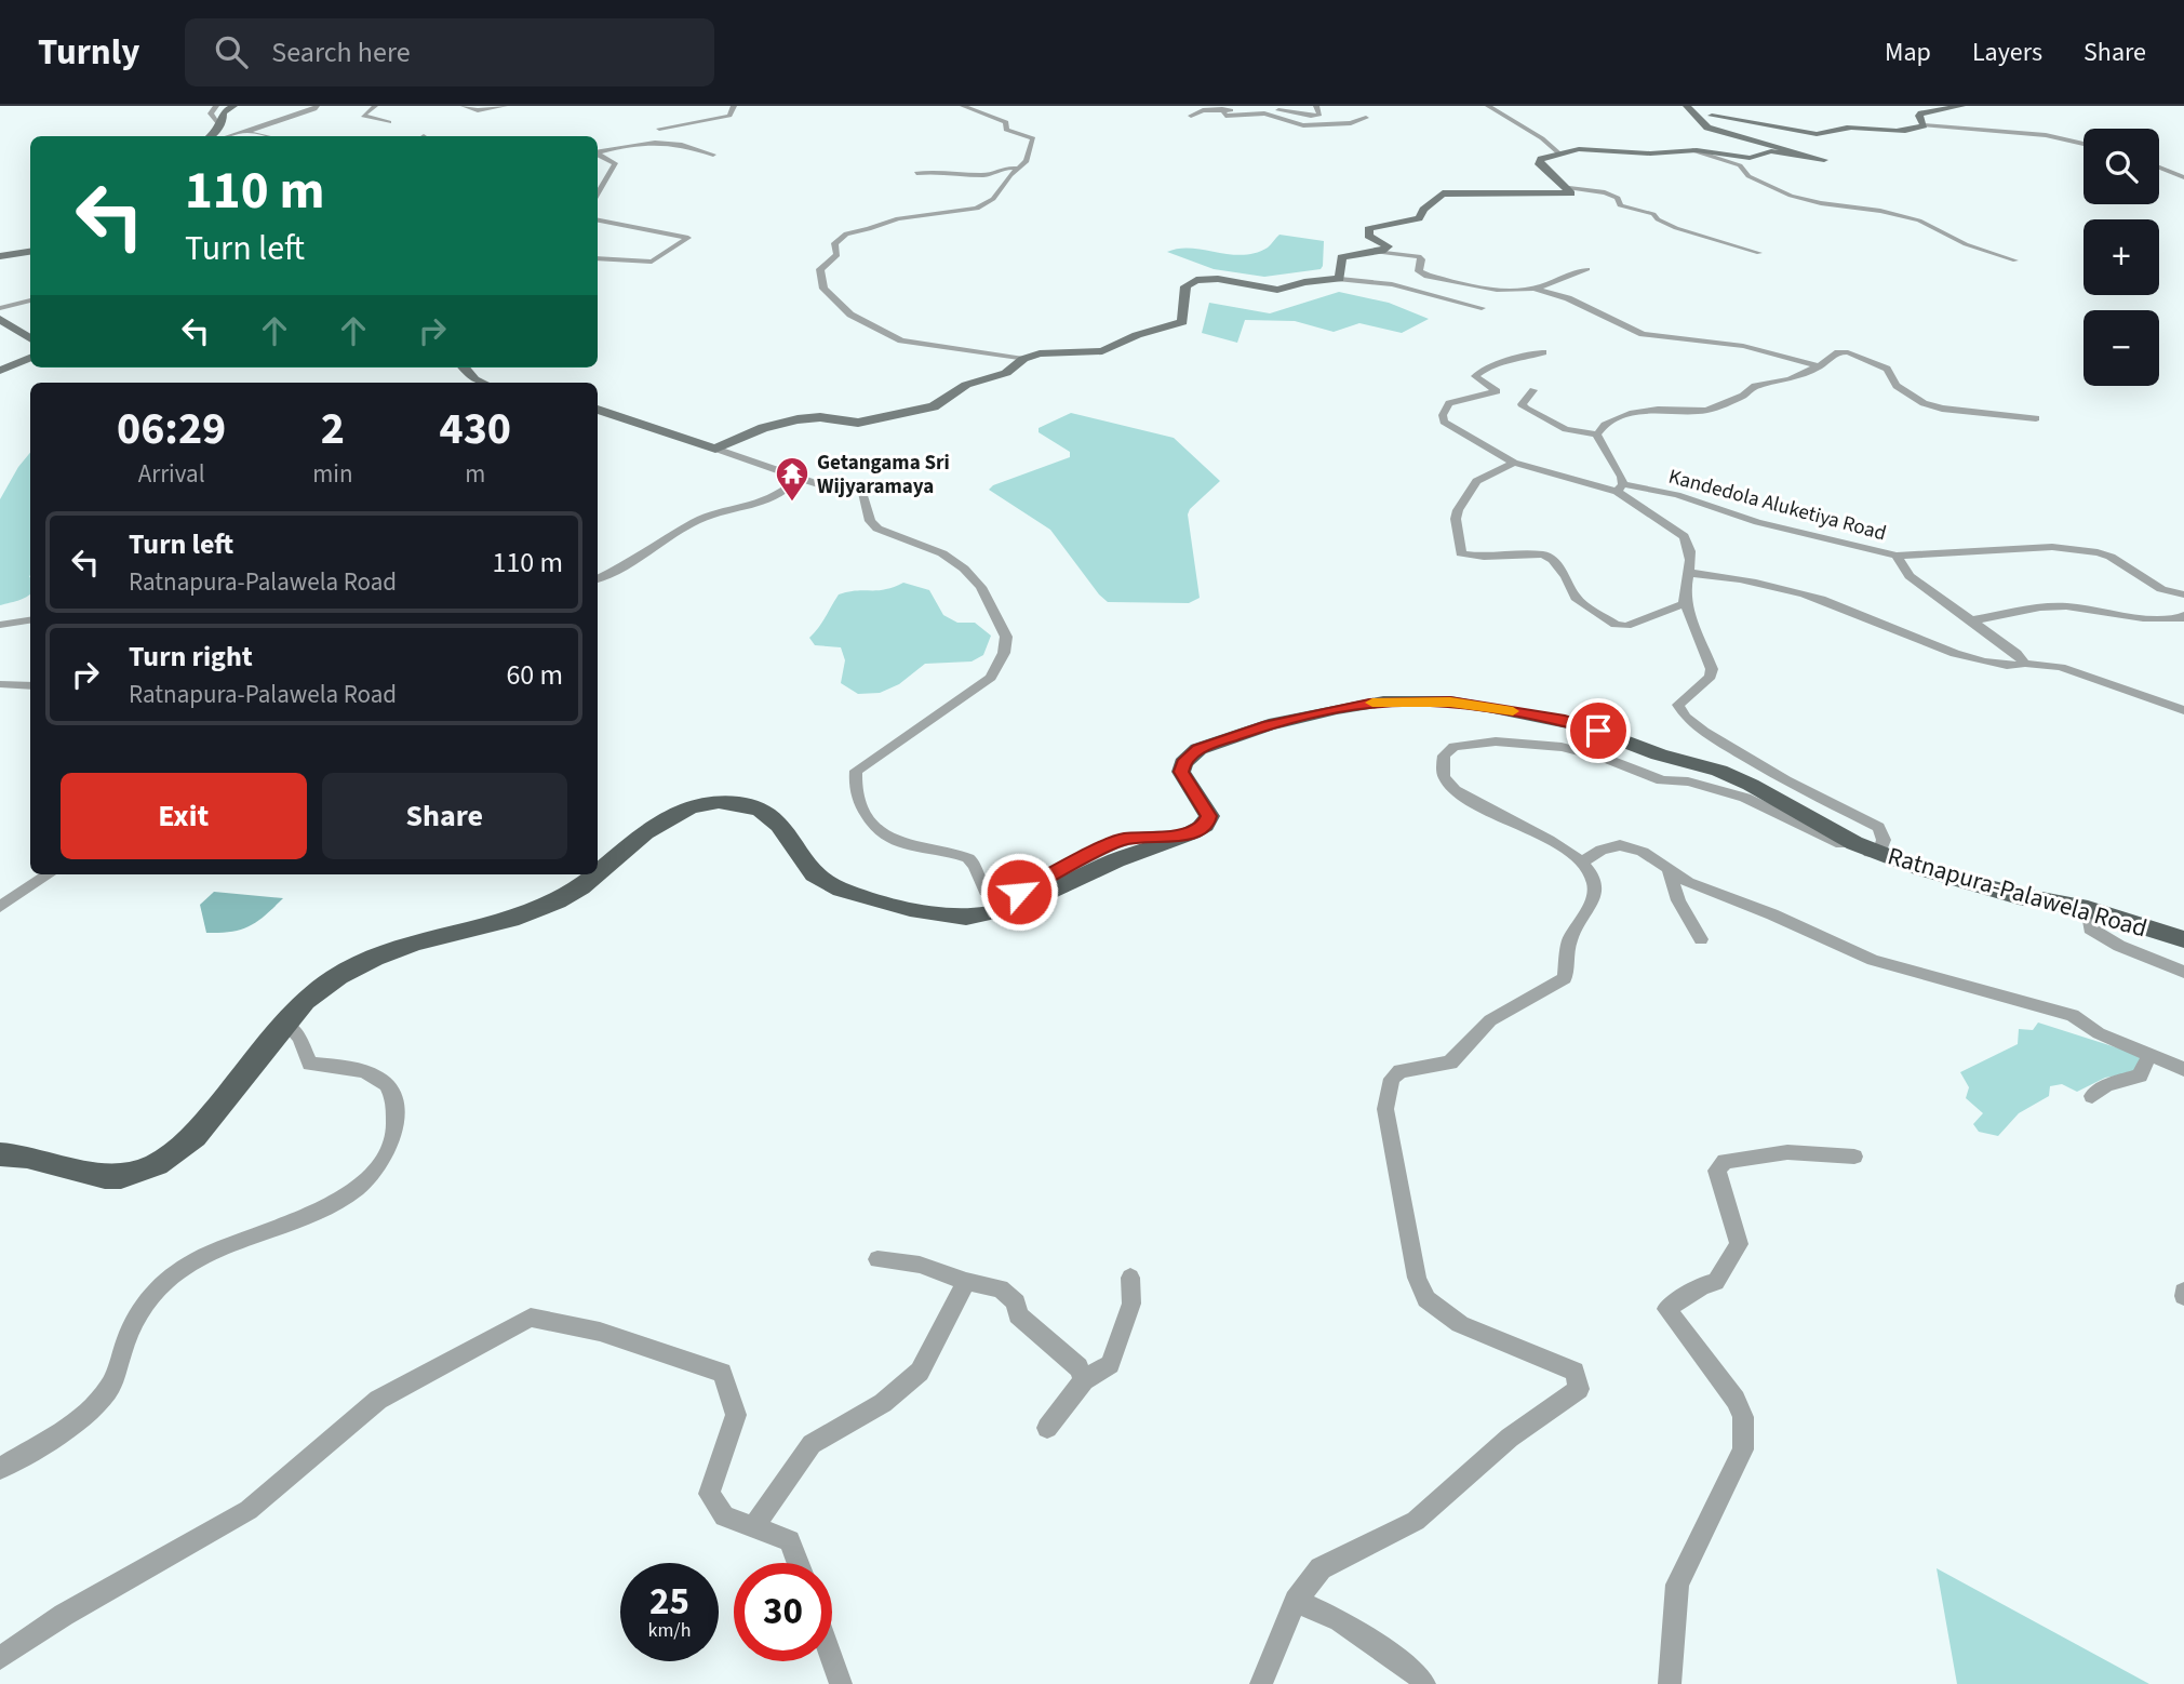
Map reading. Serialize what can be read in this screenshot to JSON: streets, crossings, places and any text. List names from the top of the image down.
{
  "streets": {
    "main road": ["Ratnapura-Palawela Road"],
    "street": ["Kandedola Aluketiya Road"]
  },
  "places": {
    "temple": ["Getangama Sri Wijyaramaya"]
  },
  "page": {
    "header": "Turnly",
    "search": "Search here",
    "nav": ["Map", "Layers", "Share"],
    "map_buttons": ["+", "−"],
    "turn": ["110 m", "Turn left"],
    "eta": [
      "06:29",
      "Arrival",
      "2",
      "min",
      "430",
      "m"
    ],
    "list": [
      {
        "name": "Turn left",
        "note": "Ratnapura-Palawela Road",
        "value": "110 m"
      },
      {
        "name": "Turn right",
        "note": "Ratnapura-Palawela Road",
        "value": "60 m"
      }
    ],
    "buttons": ["Exit", "Share"],
    "speed": "25 km/h",
    "limit": "30"
  }
}
